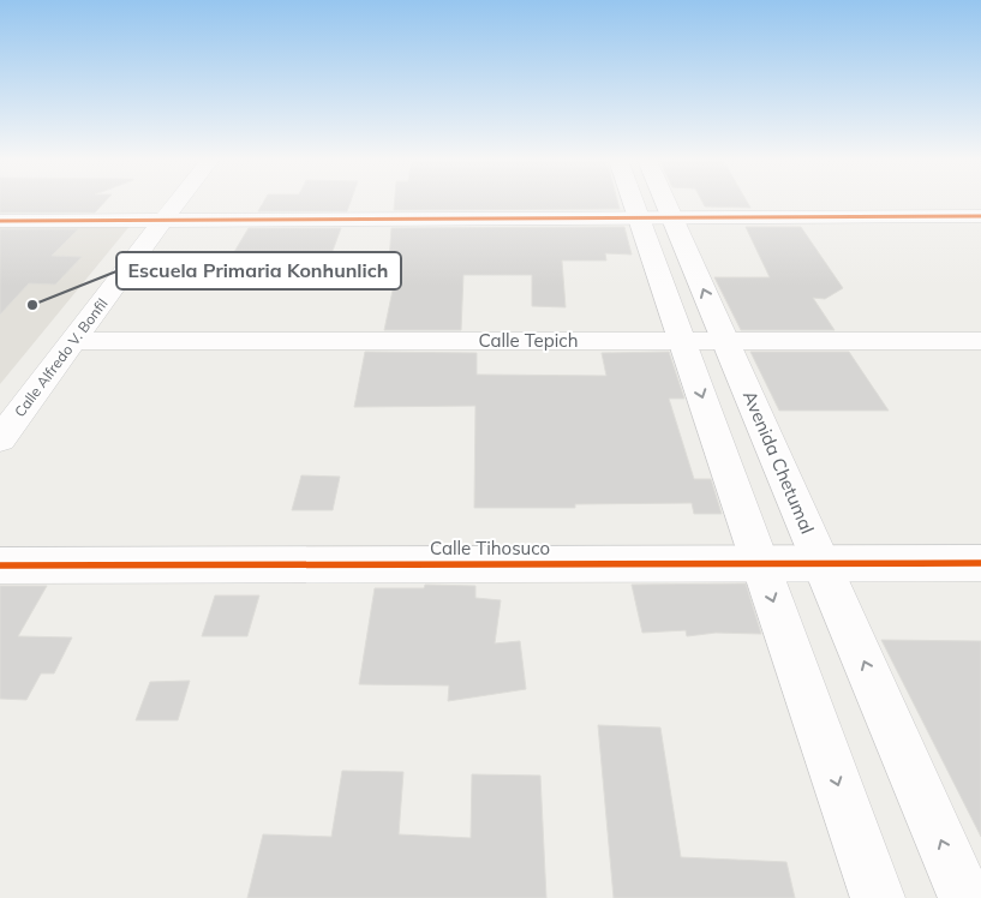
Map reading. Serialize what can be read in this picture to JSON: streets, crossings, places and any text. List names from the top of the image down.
{
  "streets": {
    "street": [
      "Calle Tepich",
      "Calle Alfredo V. Bonfil",
      "Avenida Chetumal",
      "Calle Tihosuco"
    ]
  },
  "crossings": [
    ["Calle Tepich", "Calle Alfredo V. Bonfil"],
    ["Calle Tepich", "Avenida Chetumal"],
    ["Avenida Chetumal", "Calle Tihosuco"]
  ],
  "places": ["Escuela Primaria Konhunlich"]
}
